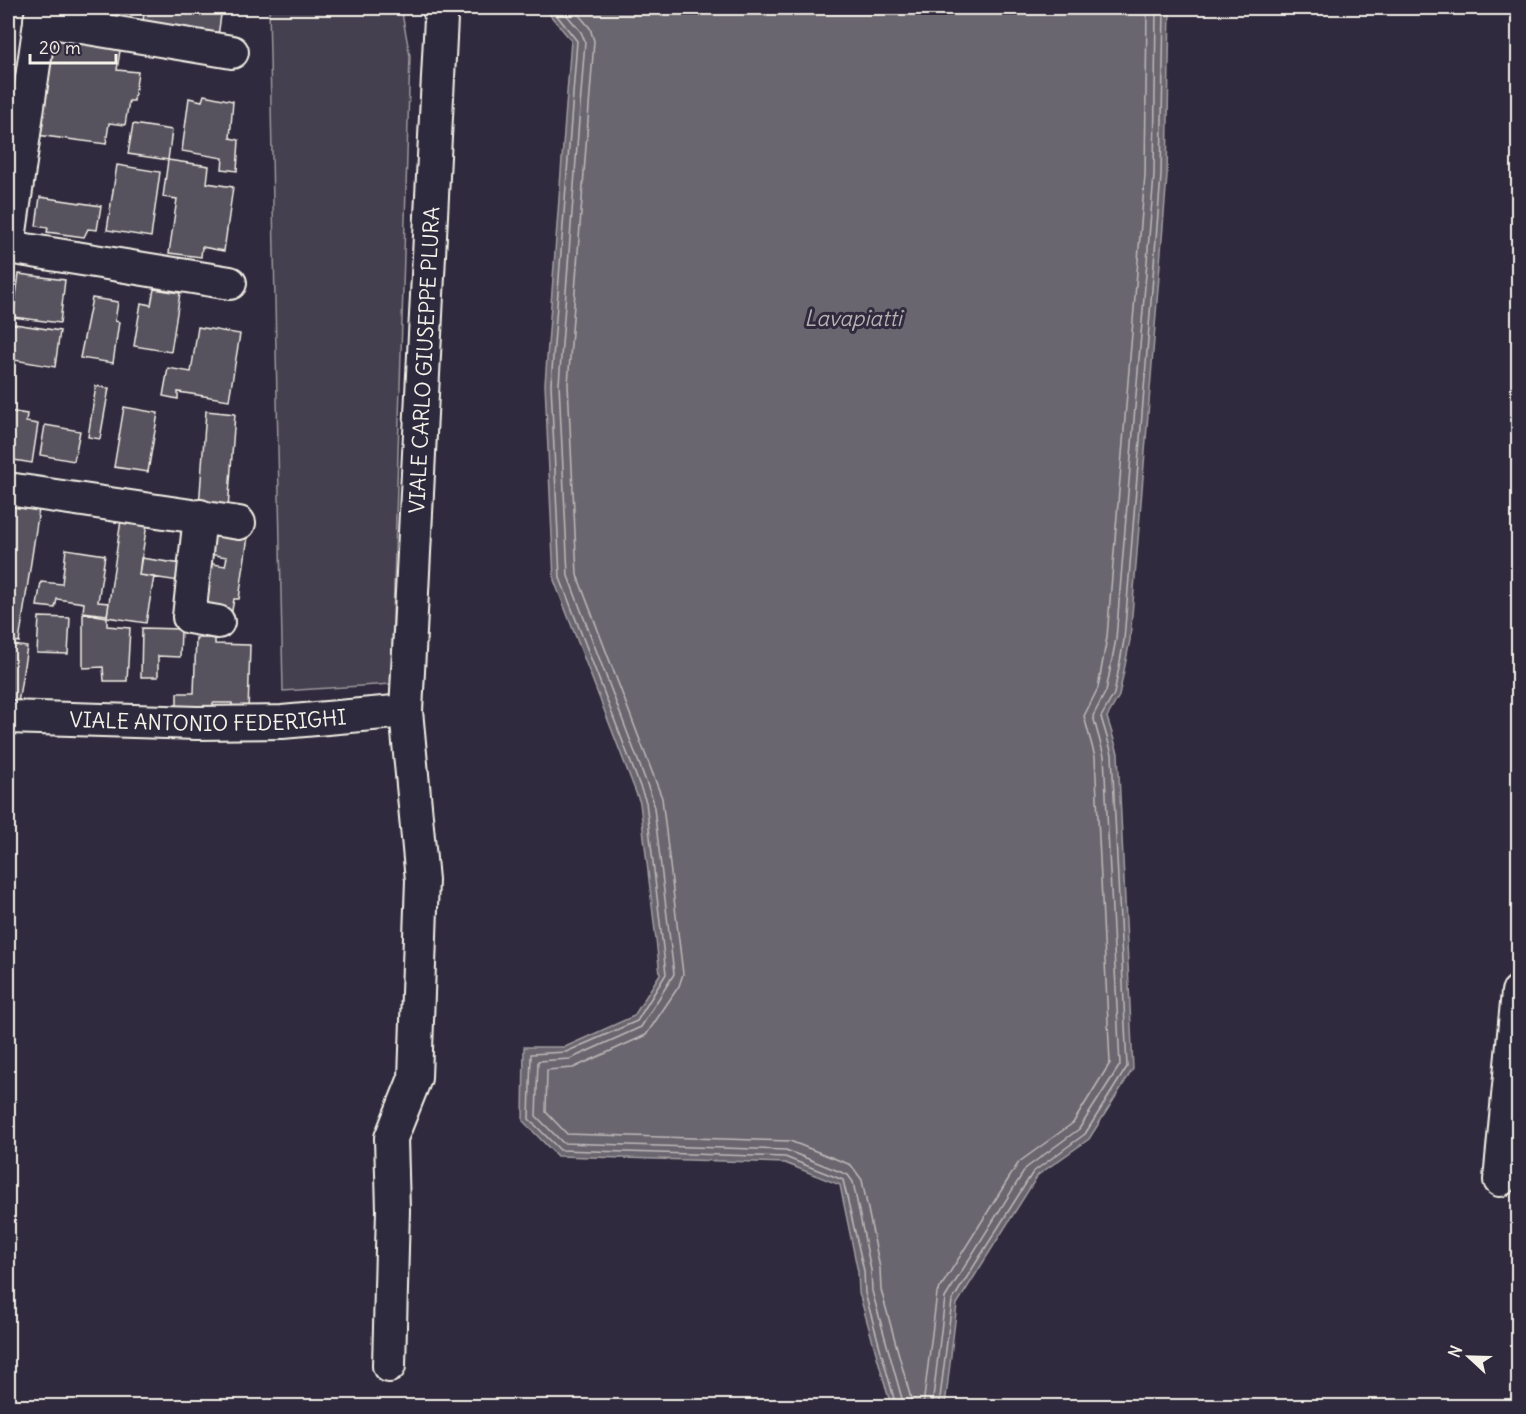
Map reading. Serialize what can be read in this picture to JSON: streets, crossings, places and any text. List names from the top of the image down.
{
  "streets": {
    "street": ["VIALE CARLO GIUSEPPE PLURA", "VIALE ANTONIO FEDERIGHI"]
  },
  "crossings": [
    ["VIALE CARLO GIUSEPPE PLURA", "VIALE ANTONIO FEDERIGHI"]
  ],
  "water": ["Lavapiatti"],
  "scale_bar": "20 m",
  "north": "left"
}
